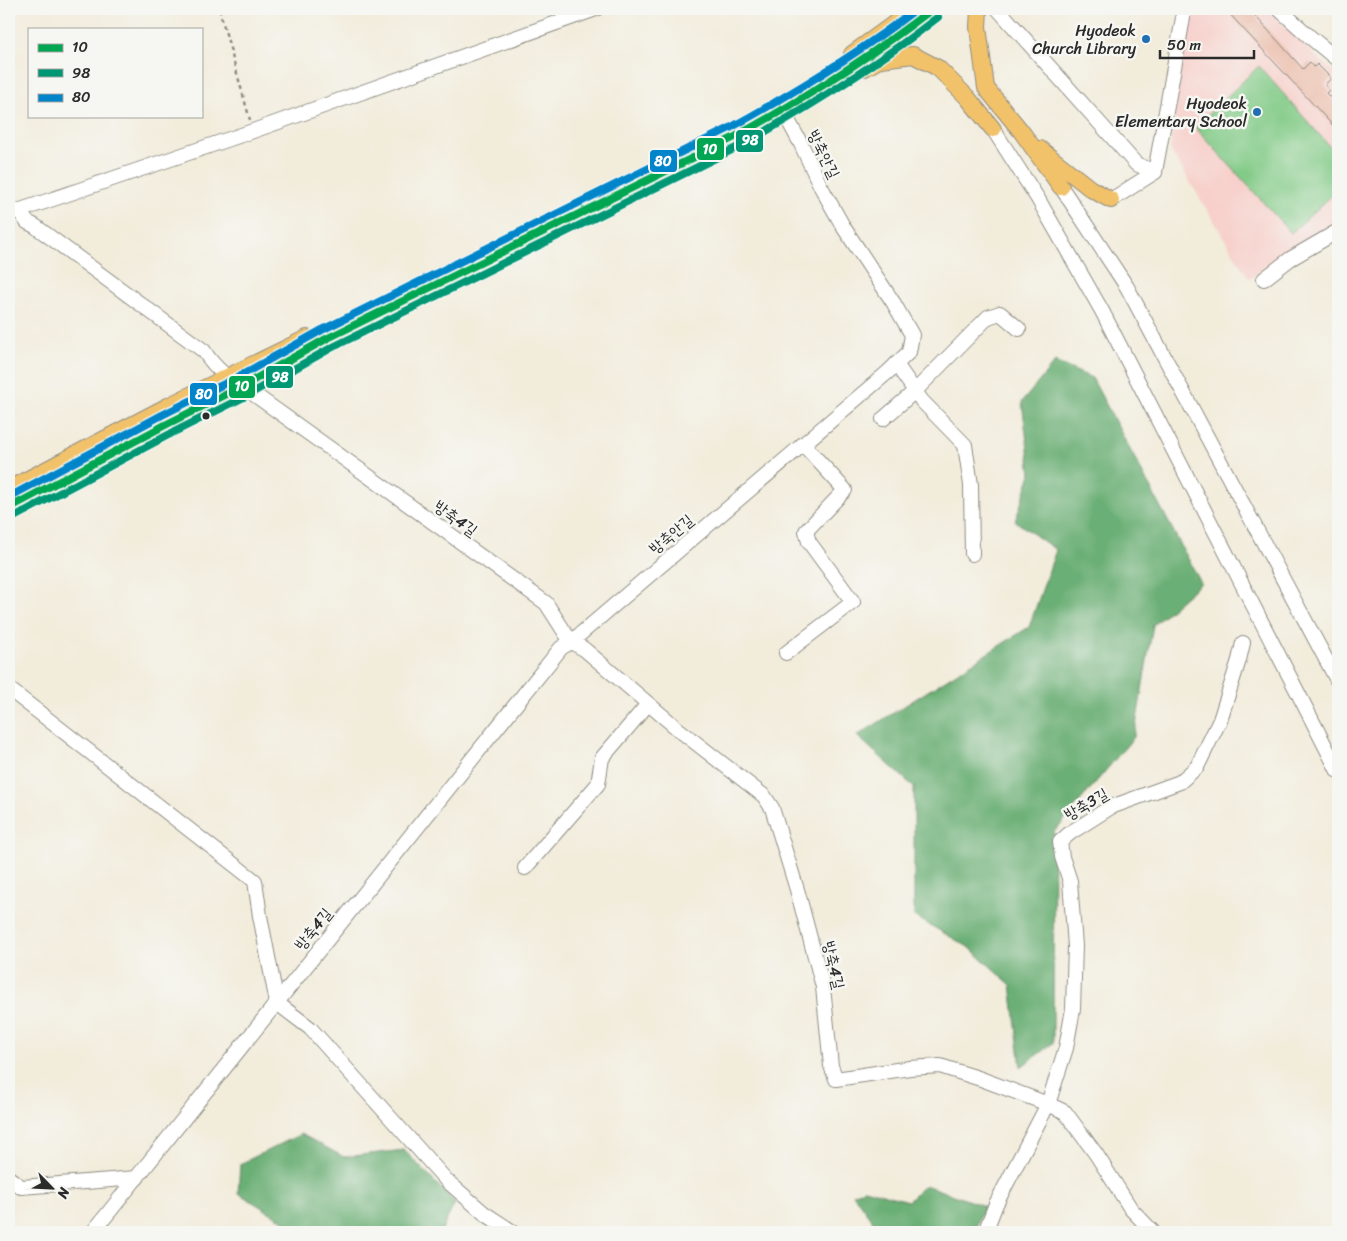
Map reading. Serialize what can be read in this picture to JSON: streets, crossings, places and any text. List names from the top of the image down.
{
  "streets": {
    "street": ["방축안길", "방축4길", "방축3길"]
  },
  "crossings": [
    ["방축안길", "방축4길"],
    ["방축4길", "방축3길"]
  ],
  "places": ["Hyodeok Church Library", "Hyodeok Elementary School"],
  "lines": ["transit line 10", "transit line 80", "transit line 98"],
  "legend": ["10", "98", "80"],
  "scale_bar": "50 m",
  "north": "bottom right"
}
